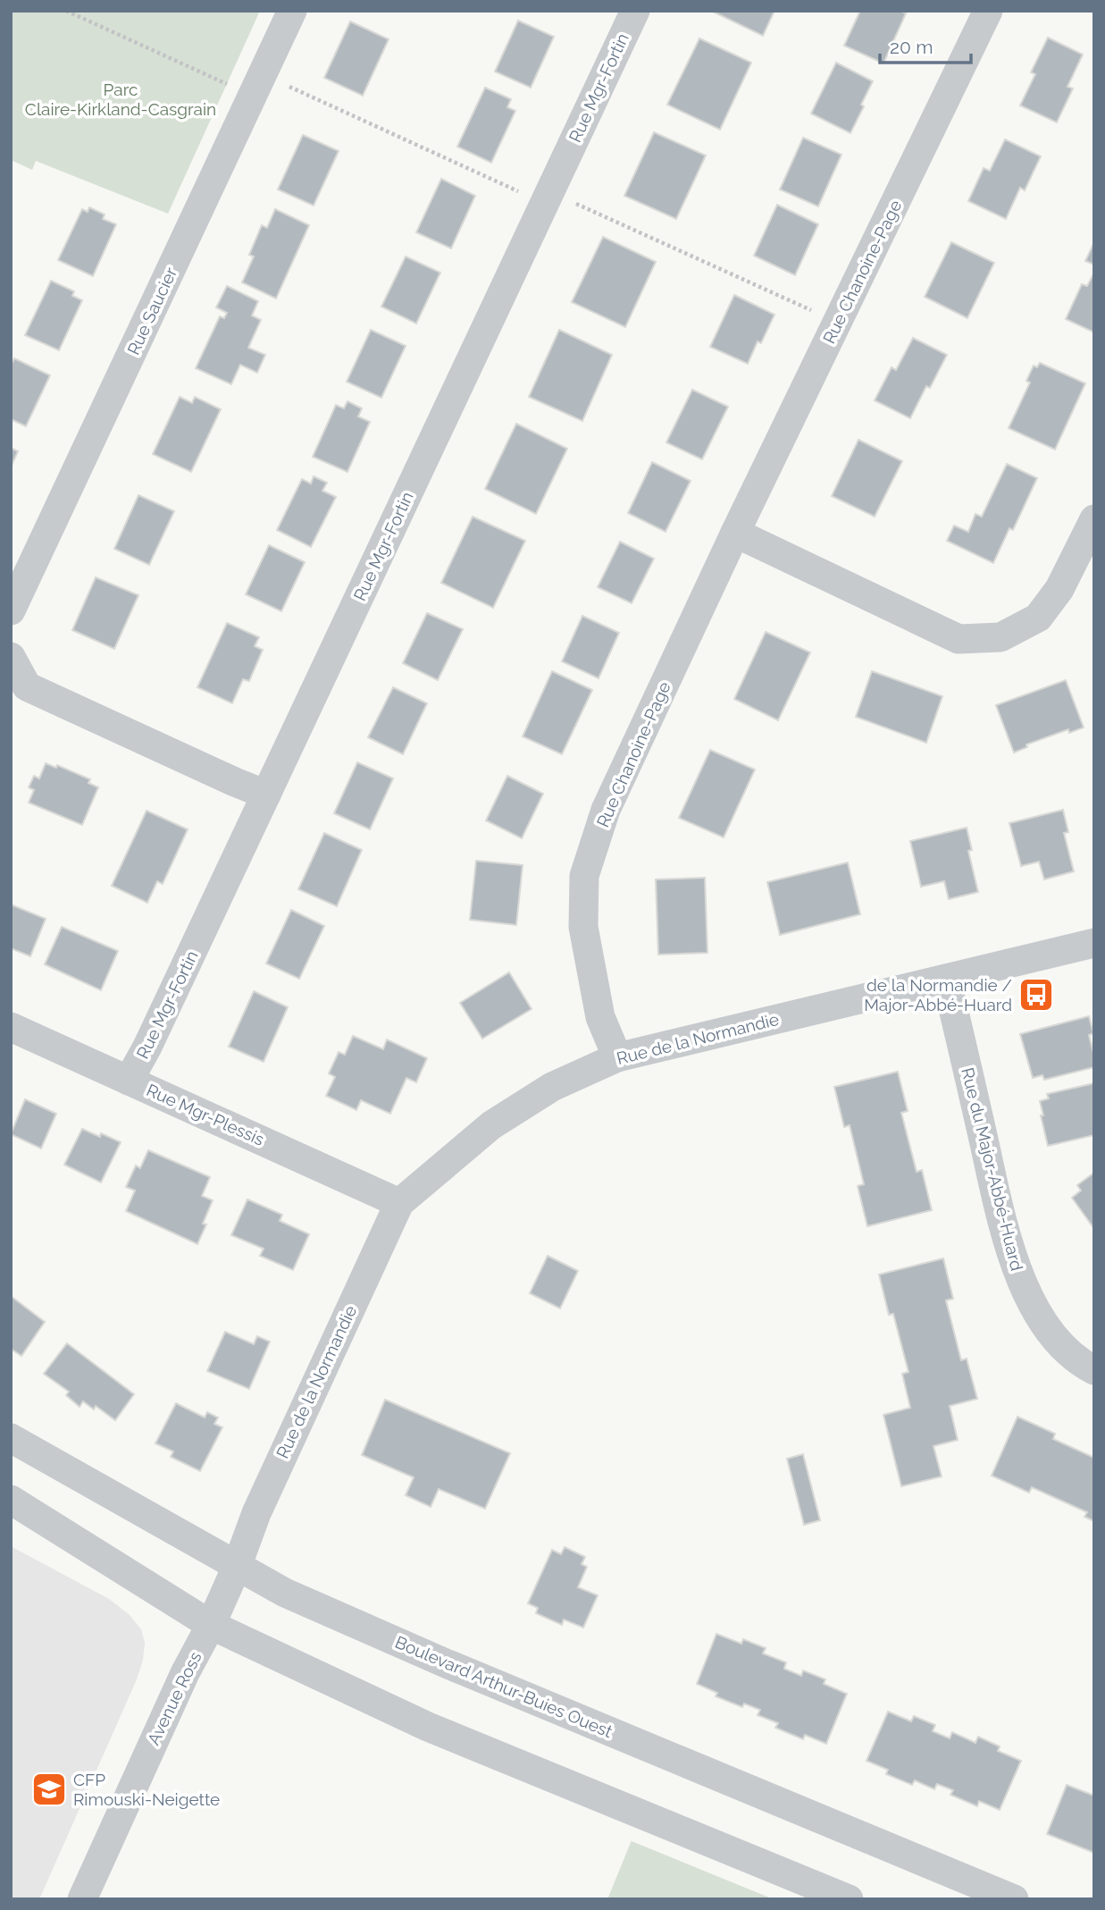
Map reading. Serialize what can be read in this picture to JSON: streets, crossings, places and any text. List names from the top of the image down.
{
  "streets": {
    "street": [
      "Rue Mgr-Fortin",
      "Rue Chanoine-Page",
      "Rue Saucier",
      "Rue de la Normandie",
      "Rue Mgr-Plessis",
      "Rue du Major-Abbé-Huard",
      "Boulevard Arthur-Buies Ouest",
      "Avenue Ross"
    ]
  },
  "crossings": [
    ["Rue Mgr-Fortin", "Rue Mgr-Plessis"],
    ["Rue Chanoine-Page", "Rue de la Normandie"],
    ["Rue de la Normandie", "Rue Mgr-Plessis"],
    ["Rue de la Normandie", "Rue du Major-Abbé-Huard"],
    ["Rue de la Normandie", "Boulevard Arthur-Buies Ouest"],
    ["Rue de la Normandie", "Avenue Ross"],
    ["Boulevard Arthur-Buies Ouest", "Avenue Ross"]
  ],
  "parks": ["Parc Claire-Kirkland-Casgrain"],
  "places": {
    "bus stop": ["de la Normandie / Major-Abbé-Huard"],
    "school or university": ["CFP Rimouski-Neigette"]
  },
  "scale_bar": "20 m"
}
